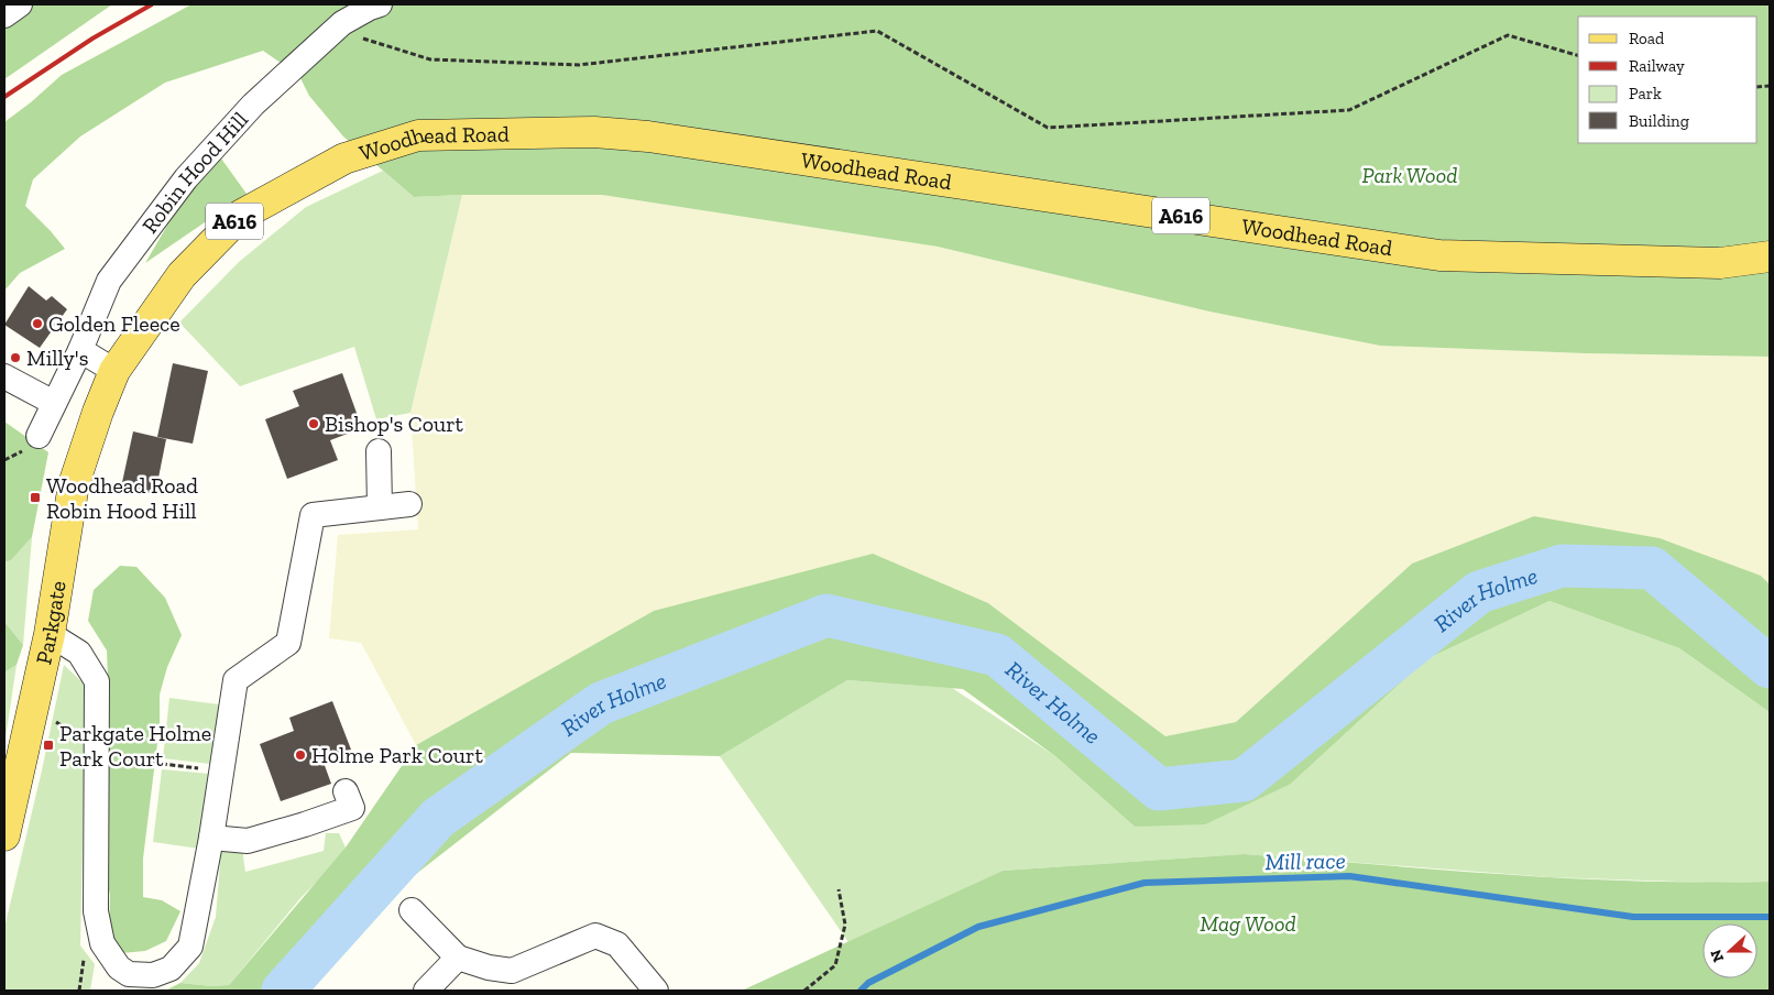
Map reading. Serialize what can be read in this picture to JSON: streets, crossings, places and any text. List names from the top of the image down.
{
  "streets": {
    "main road": ["Woodhead Road", "A616", "Parkgate"],
    "street": ["Robin Hood Hill"]
  },
  "crossings": [
    ["Woodhead Road", "Parkgate"]
  ],
  "water": ["River Holme", "Mill race"],
  "parks": ["Park Wood", "Mag Wood"],
  "places": {
    "other": [
      "Golden Fleece",
      "Milly's",
      "Bishop's Court",
      "Holme Park Court"
    ],
    "transit": ["Woodhead Road Robin Hood Hill", "Parkgate Holme Park Court"]
  },
  "legend": [
    "Road",
    "Railway",
    "Park",
    "Building"
  ],
  "north": "left"
}
